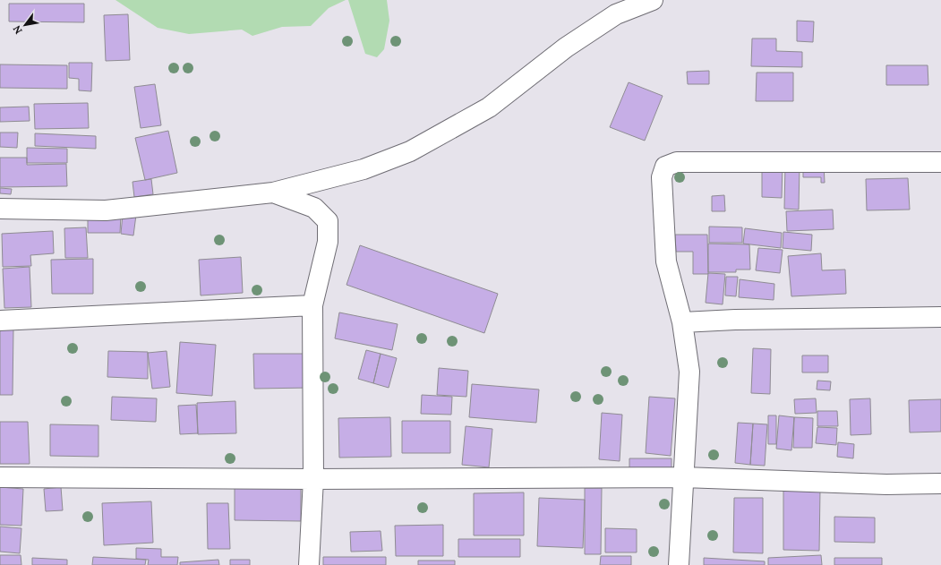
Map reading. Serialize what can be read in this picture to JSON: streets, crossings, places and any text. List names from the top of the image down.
{
  "north": "bottom left"
}
